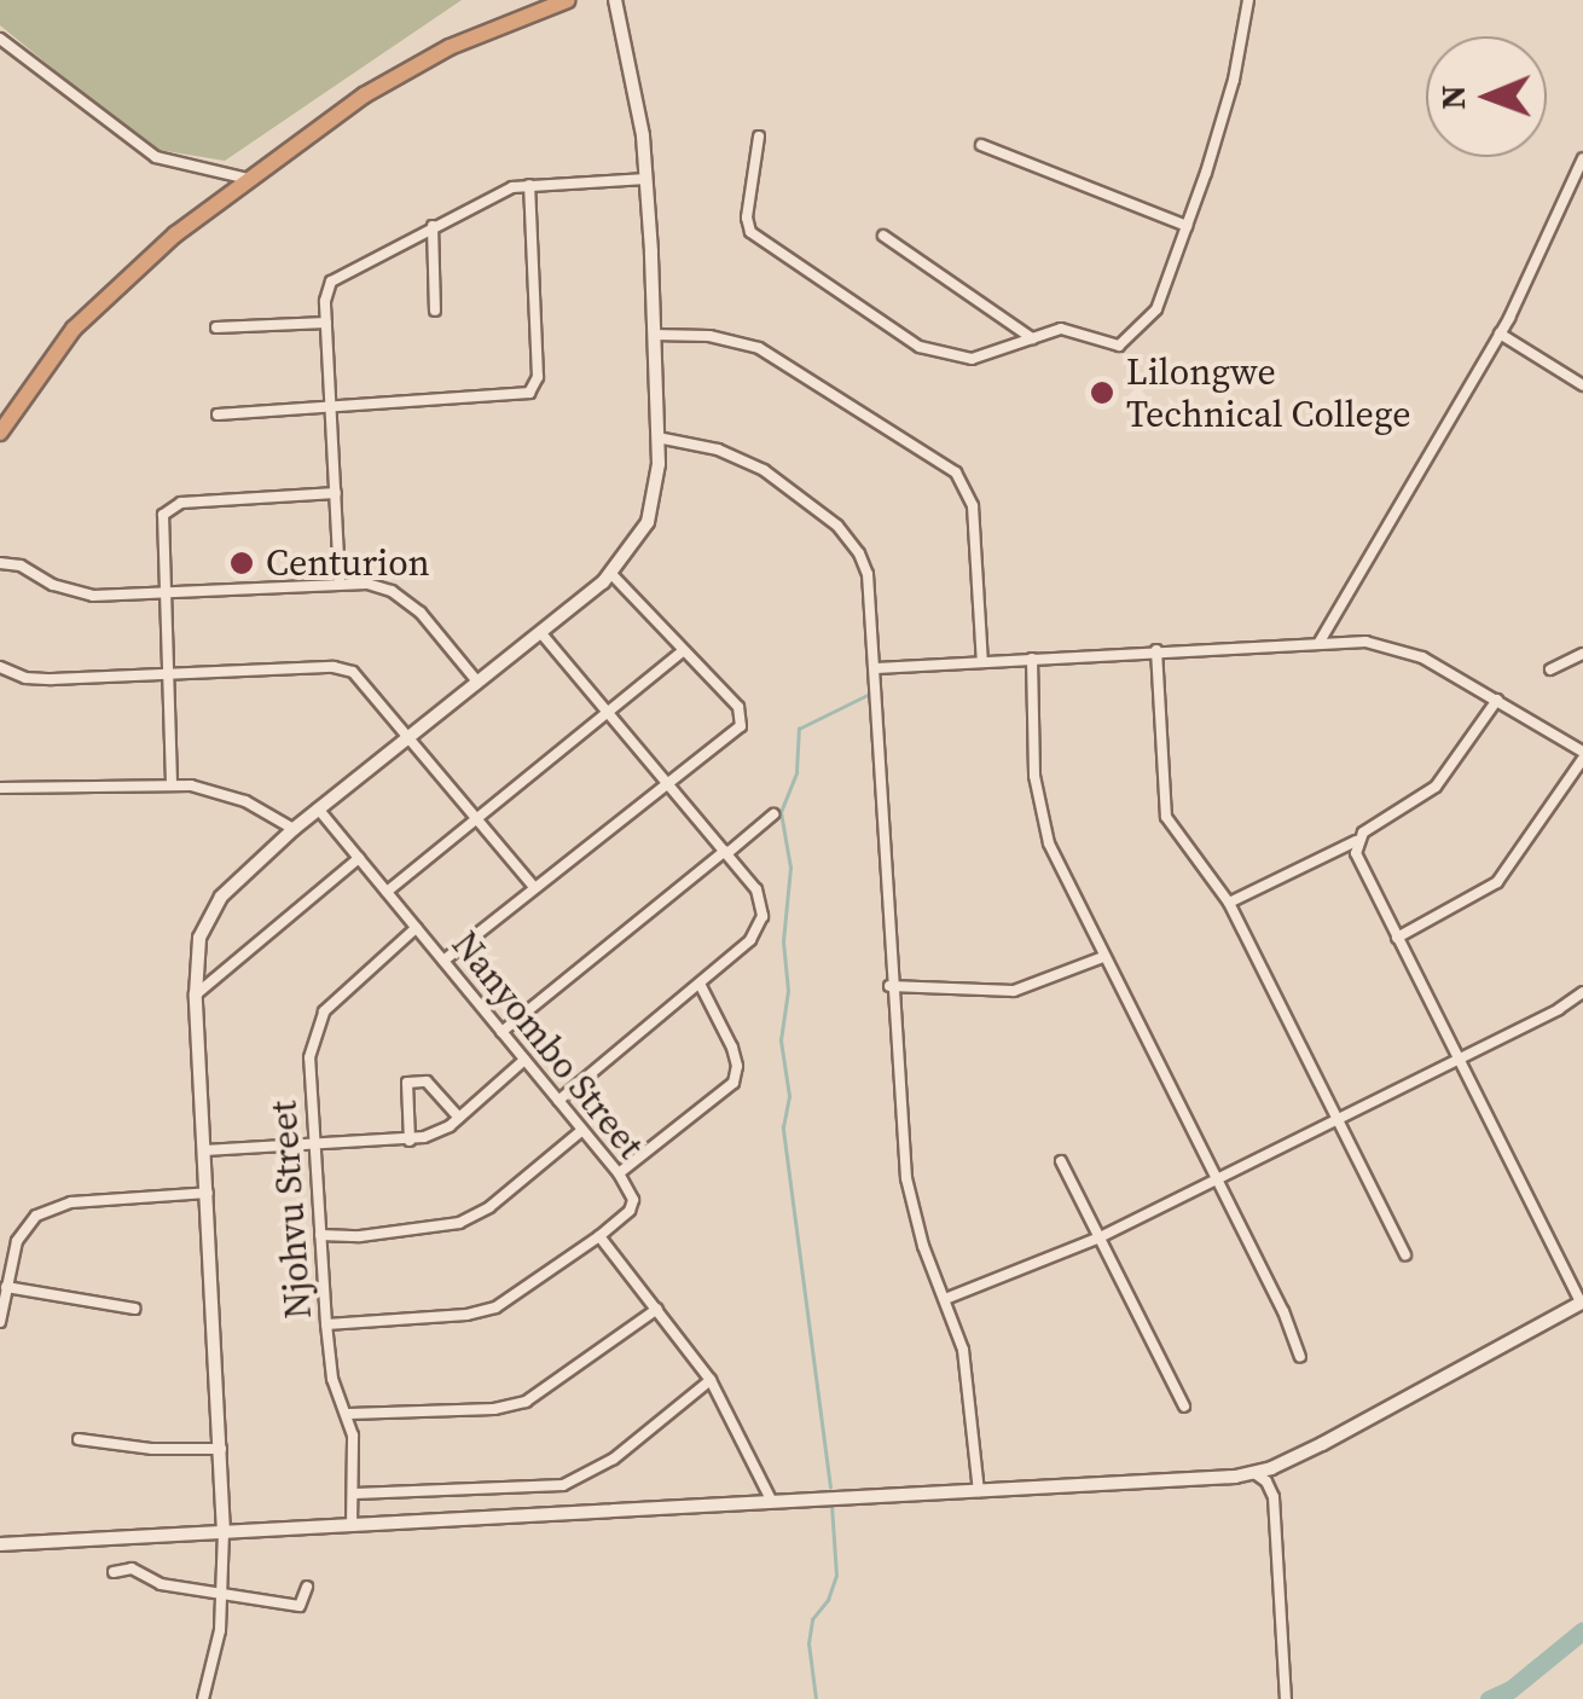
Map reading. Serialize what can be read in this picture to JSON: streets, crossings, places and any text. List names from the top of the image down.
{
  "streets": {
    "street": ["Nanyombo Street", "Njohvu Street"]
  },
  "crossings": [
    ["Nanyombo Street", "Njohvu Street"]
  ],
  "places": ["Lilongwe Technical College", "Centurion"],
  "north": "left"
}
